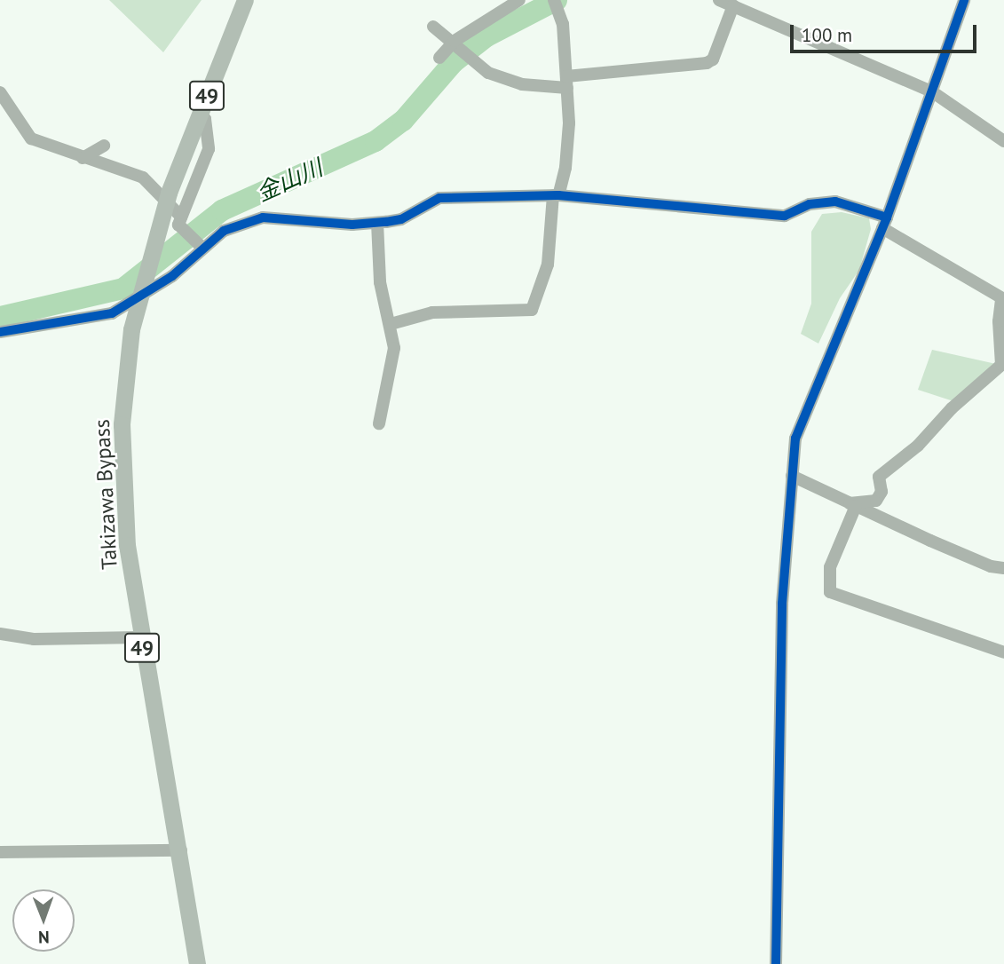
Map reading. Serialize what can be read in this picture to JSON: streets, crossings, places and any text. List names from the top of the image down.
{
  "streets": {
    "highway": ["49", "Takizawa Bypass"]
  },
  "water": ["金山川"],
  "scale_bar": "100 m",
  "north": "bottom"
}
